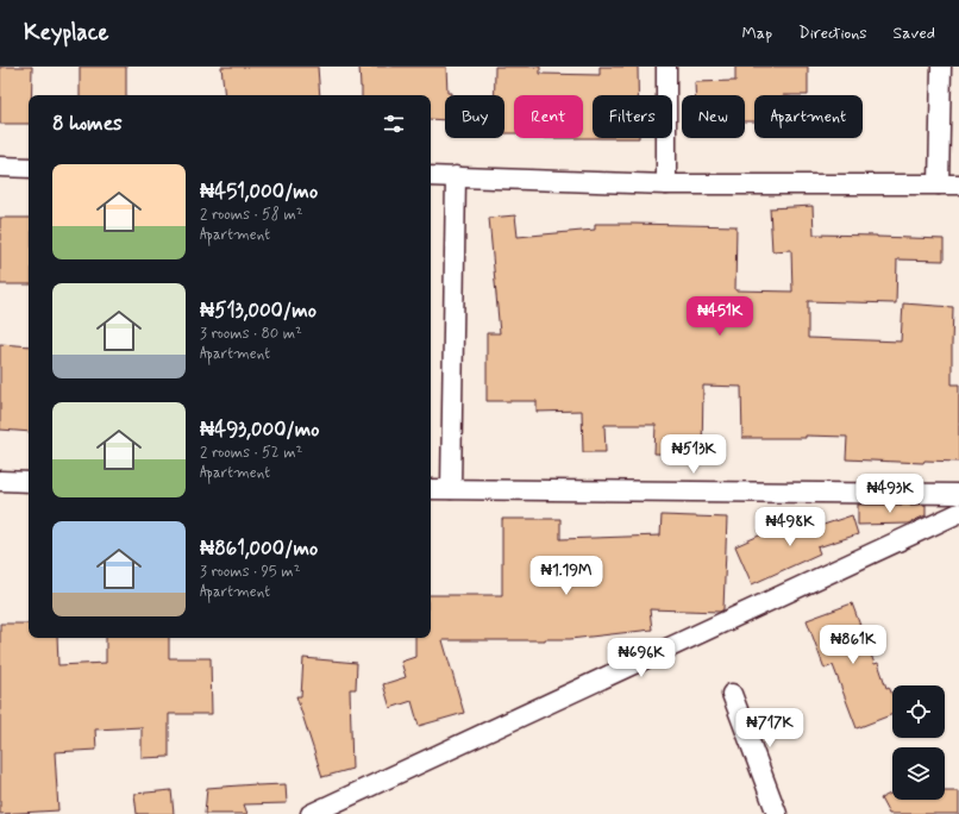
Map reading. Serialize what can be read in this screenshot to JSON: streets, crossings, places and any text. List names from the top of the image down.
{
  "page": {
    "header": "Keyplace",
    "nav": ["Map", "Directions", "Saved"],
    "chip": [
      "Buy",
      "Rent",
      "Filters",
      "New",
      "Apartment"
    ],
    "heading": "8 homes",
    "list": [
      {
        "name": "₦451,000/mo",
        "note": "2 rooms · 58 m² · Apartment"
      },
      {
        "name": "₦513,000/mo",
        "note": "3 rooms · 80 m² · Apartment"
      },
      {
        "name": "₦493,000/mo",
        "note": "2 rooms · 52 m² · Apartment"
      },
      {
        "name": "₦861,000/mo",
        "note": "3 rooms · 95 m² · Apartment"
      }
    ],
    "price": [
      "₦451K",
      "₦513K",
      "₦493K",
      "₦498K",
      "₦1.19M",
      "₦861K",
      "₦696K",
      "₦717K"
    ]
  }
}
